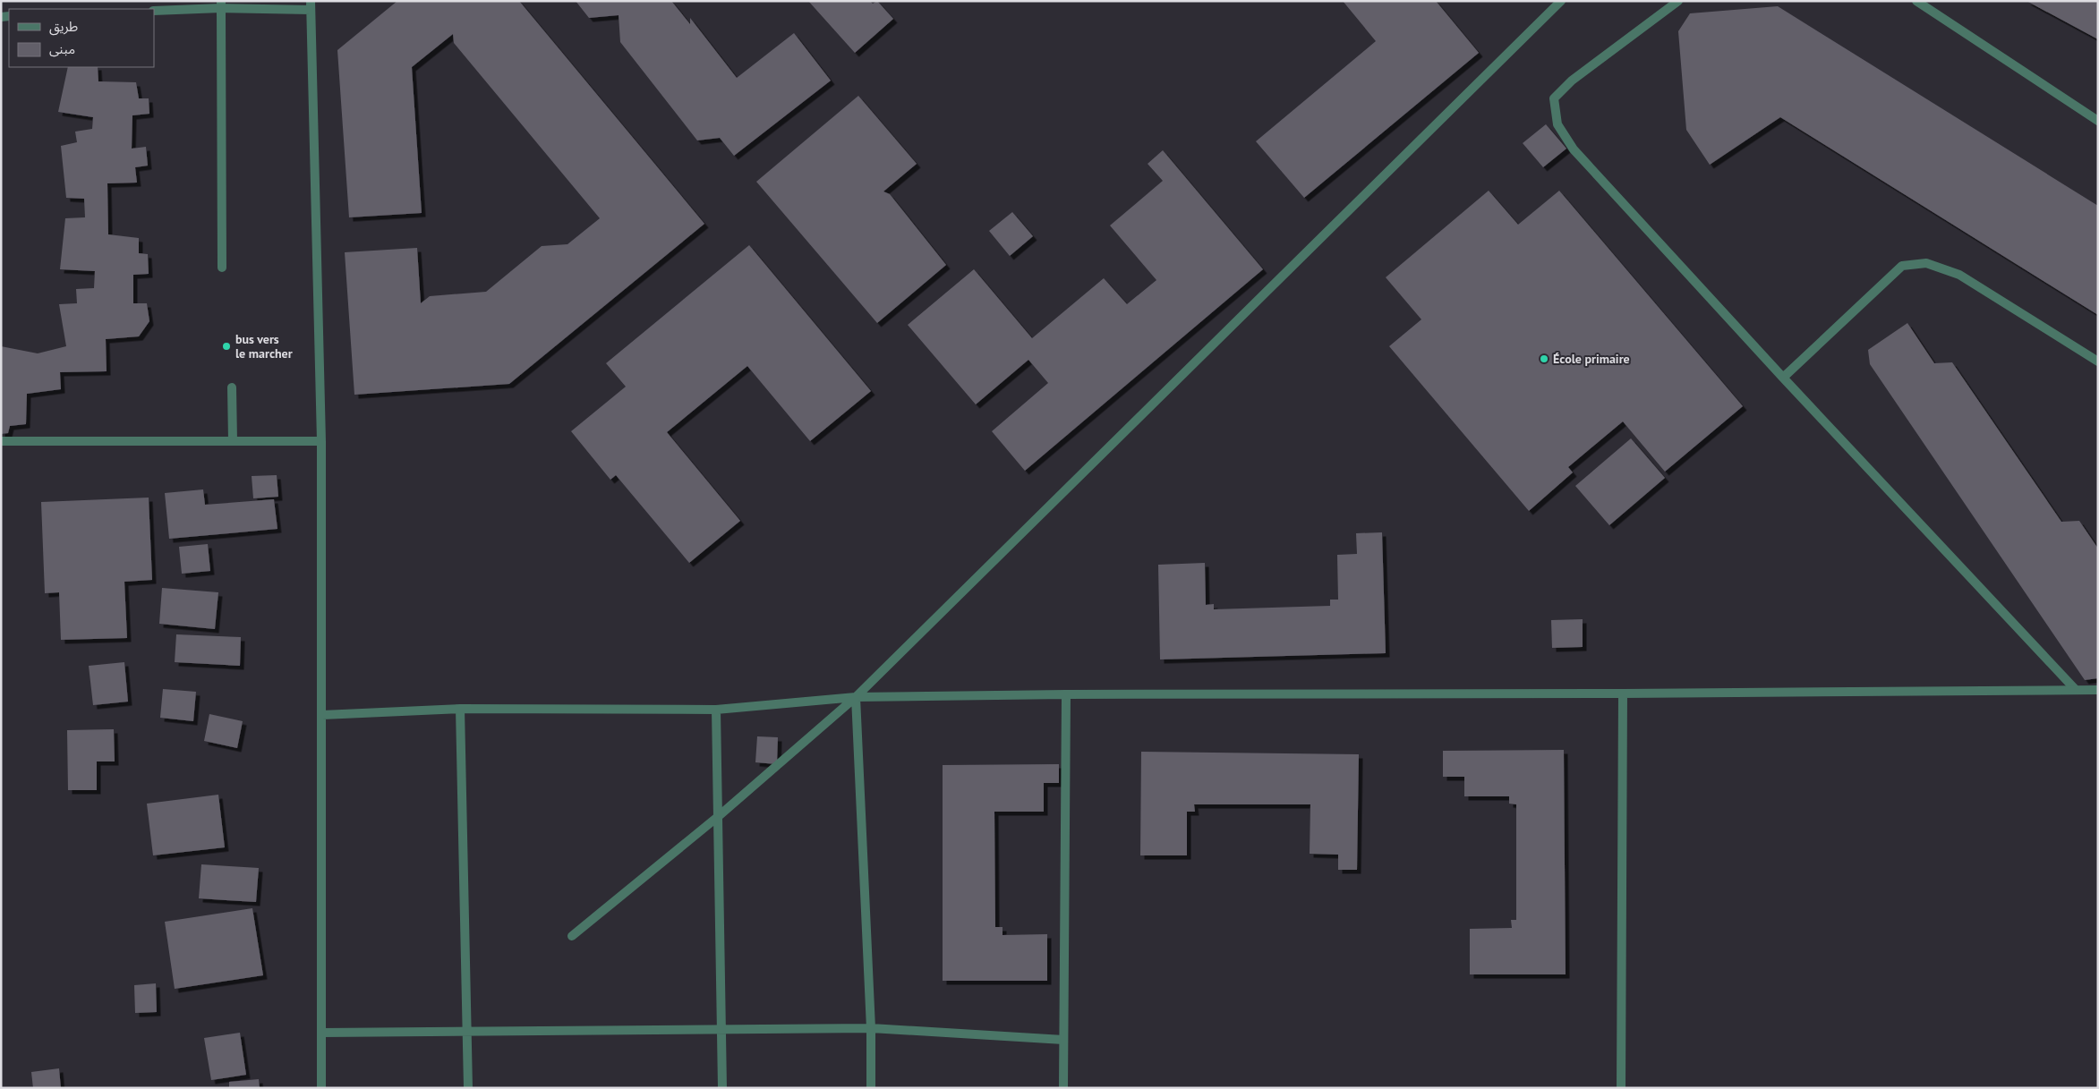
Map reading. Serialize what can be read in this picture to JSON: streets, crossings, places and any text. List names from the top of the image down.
{
  "places": ["bus vers le marcher", "École primaire"],
  "legend": ["طريق", "مبنى"]
}
